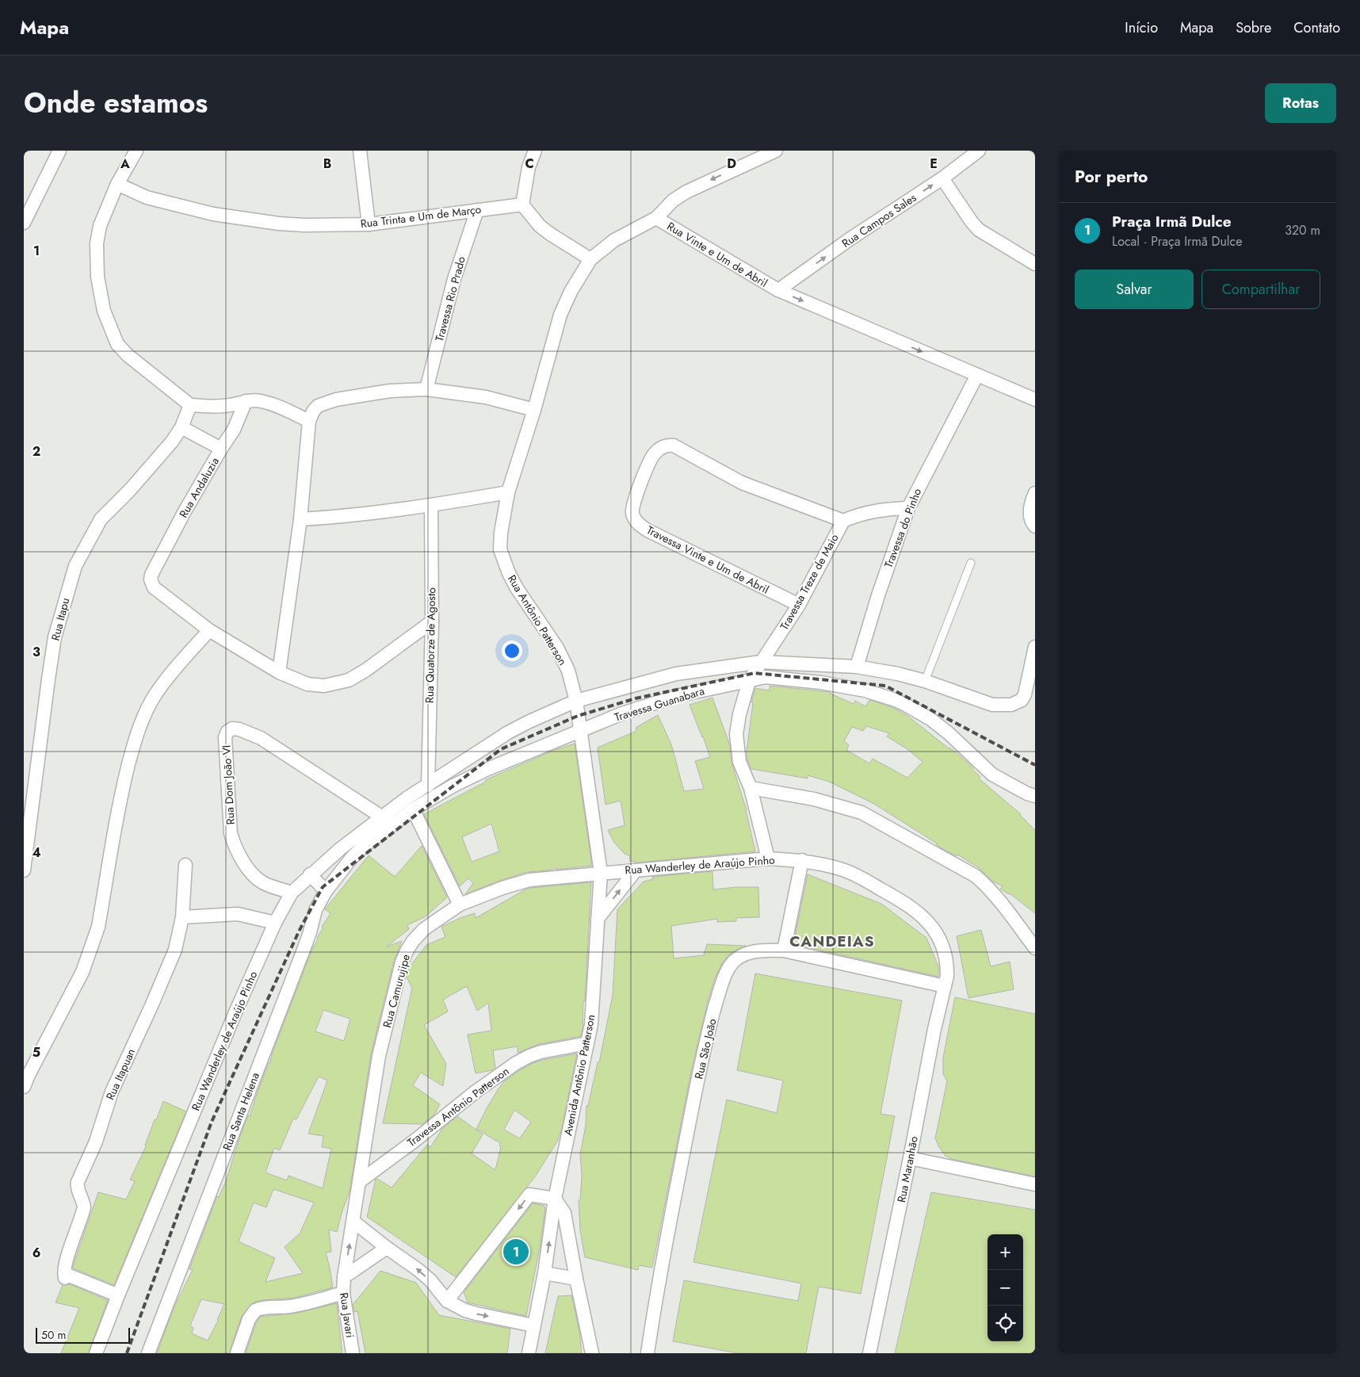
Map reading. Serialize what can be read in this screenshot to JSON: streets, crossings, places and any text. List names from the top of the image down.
{
  "streets": {
    "street": [
      "Rua Trinta e Um de Março",
      "Rua Campos Sales",
      "Rua Vinte e Um de Abril",
      "Travessa Rio Prado",
      "Rua Andaluzia",
      "Travessa do Pinho",
      "Travessa Vinte e Um de Abril",
      "Travessa Treze de Maio",
      "Rua Itapu",
      "Rua Antônio Patterson",
      "Rua Quatorze de Agosto",
      "Travessa Guanabara",
      "Rua Dom João VI",
      "Rua Wanderley de Araújo Pinho",
      "Rua Camurujipe",
      "Rua São João",
      "Rua Itapuan",
      "Avenida Antônio Patterson",
      "Travessa Antônio Patterson",
      "Rua Santa Helena",
      "Rua Maranhão",
      "Rua Javari"
    ]
  },
  "crossings": [
    ["Rua Trinta e Um de Março", "Travessa Rio Prado"],
    ["Rua Campos Sales", "Rua Vinte e Um de Abril"],
    ["Rua Vinte e Um de Abril", "Travessa do Pinho"],
    ["Rua Vinte e Um de Abril", "Rua Antônio Patterson"],
    ["Travessa do Pinho", "Rua Wanderley de Araújo Pinho"],
    ["Travessa Vinte e Um de Abril", "Travessa Treze de Maio"],
    ["Travessa Treze de Maio", "Travessa Guanabara"],
    ["Travessa Treze de Maio", "Rua Wanderley de Araújo Pinho"],
    ["Rua Antônio Patterson", "Rua Wanderley de Araújo Pinho"],
    ["Rua Antônio Patterson", "Avenida Antônio Patterson"],
    ["Rua Quatorze de Agosto", "Rua Wanderley de Araújo Pinho"],
    ["Travessa Guanabara", "Avenida Antônio Patterson"],
    ["Travessa Guanabara", "Rua Santa Helena"],
    ["Rua Dom João VI", "Rua Wanderley de Araújo Pinho"],
    ["Rua Wanderley de Araújo Pinho", "Rua Camurujipe"],
    ["Rua Wanderley de Araújo Pinho", "Rua São João"],
    ["Rua Wanderley de Araújo Pinho", "Rua Itapuan"],
    ["Rua Wanderley de Araújo Pinho", "Avenida Antônio Patterson"],
    ["Rua Wanderley de Araújo Pinho", "Rua Maranhão"],
    ["Rua Camurujipe", "Avenida Antônio Patterson"],
    ["Rua Camurujipe", "Travessa Antônio Patterson"],
    ["Rua Camurujipe", "Rua Javari"],
    ["Rua São João", "Rua Maranhão"],
    ["Avenida Antônio Patterson", "Travessa Antônio Patterson"]
  ],
  "one_way": ["Rua Campos Sales"],
  "districts": ["CANDEIAS"],
  "scale_bar": "50 m",
  "page": {
    "header": "Mapa",
    "nav": [
      "Início",
      "Mapa",
      "Sobre",
      "Contato"
    ],
    "title": "Onde estamos",
    "buttons": [
      "Rotas",
      ["Salvar", "Compartilhar"]
    ],
    "heading": "Por perto",
    "list": [
      {
        "mark": "1",
        "name": "Praça Irmã Dulce",
        "note": "Local · Praça Irmã Dulce",
        "value": "320 m"
      }
    ],
    "map_buttons": ["+", "−"],
    "pins": "1",
    "scale": "50 m"
  },
  "grid": {
    "columns": [
      "A",
      "B",
      "C",
      "D",
      "E"
    ],
    "rows": [
      "1",
      "2",
      "3",
      "4",
      "5",
      "6"
    ]
  }
}
